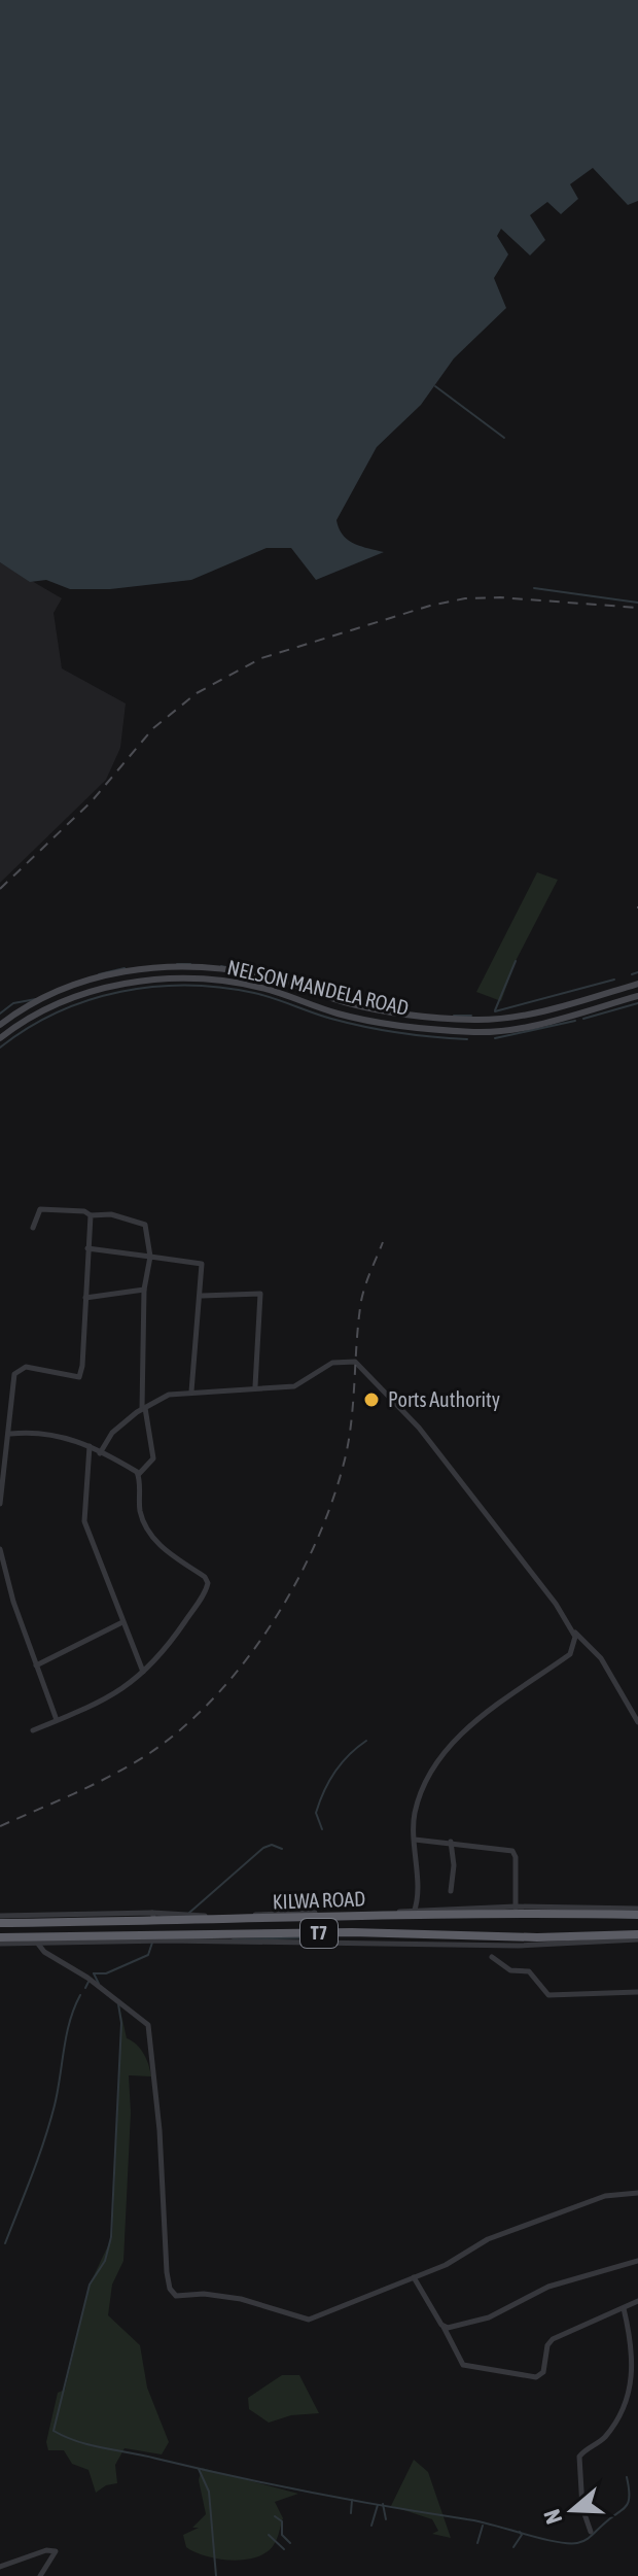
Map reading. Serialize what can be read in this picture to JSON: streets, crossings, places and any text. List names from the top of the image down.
{
  "streets": {
    "highway": ["KILWA ROAD", "T7"],
    "main road": ["NELSON MANDELA ROAD"]
  },
  "places": ["Ports Authority"],
  "north": "left"
}
